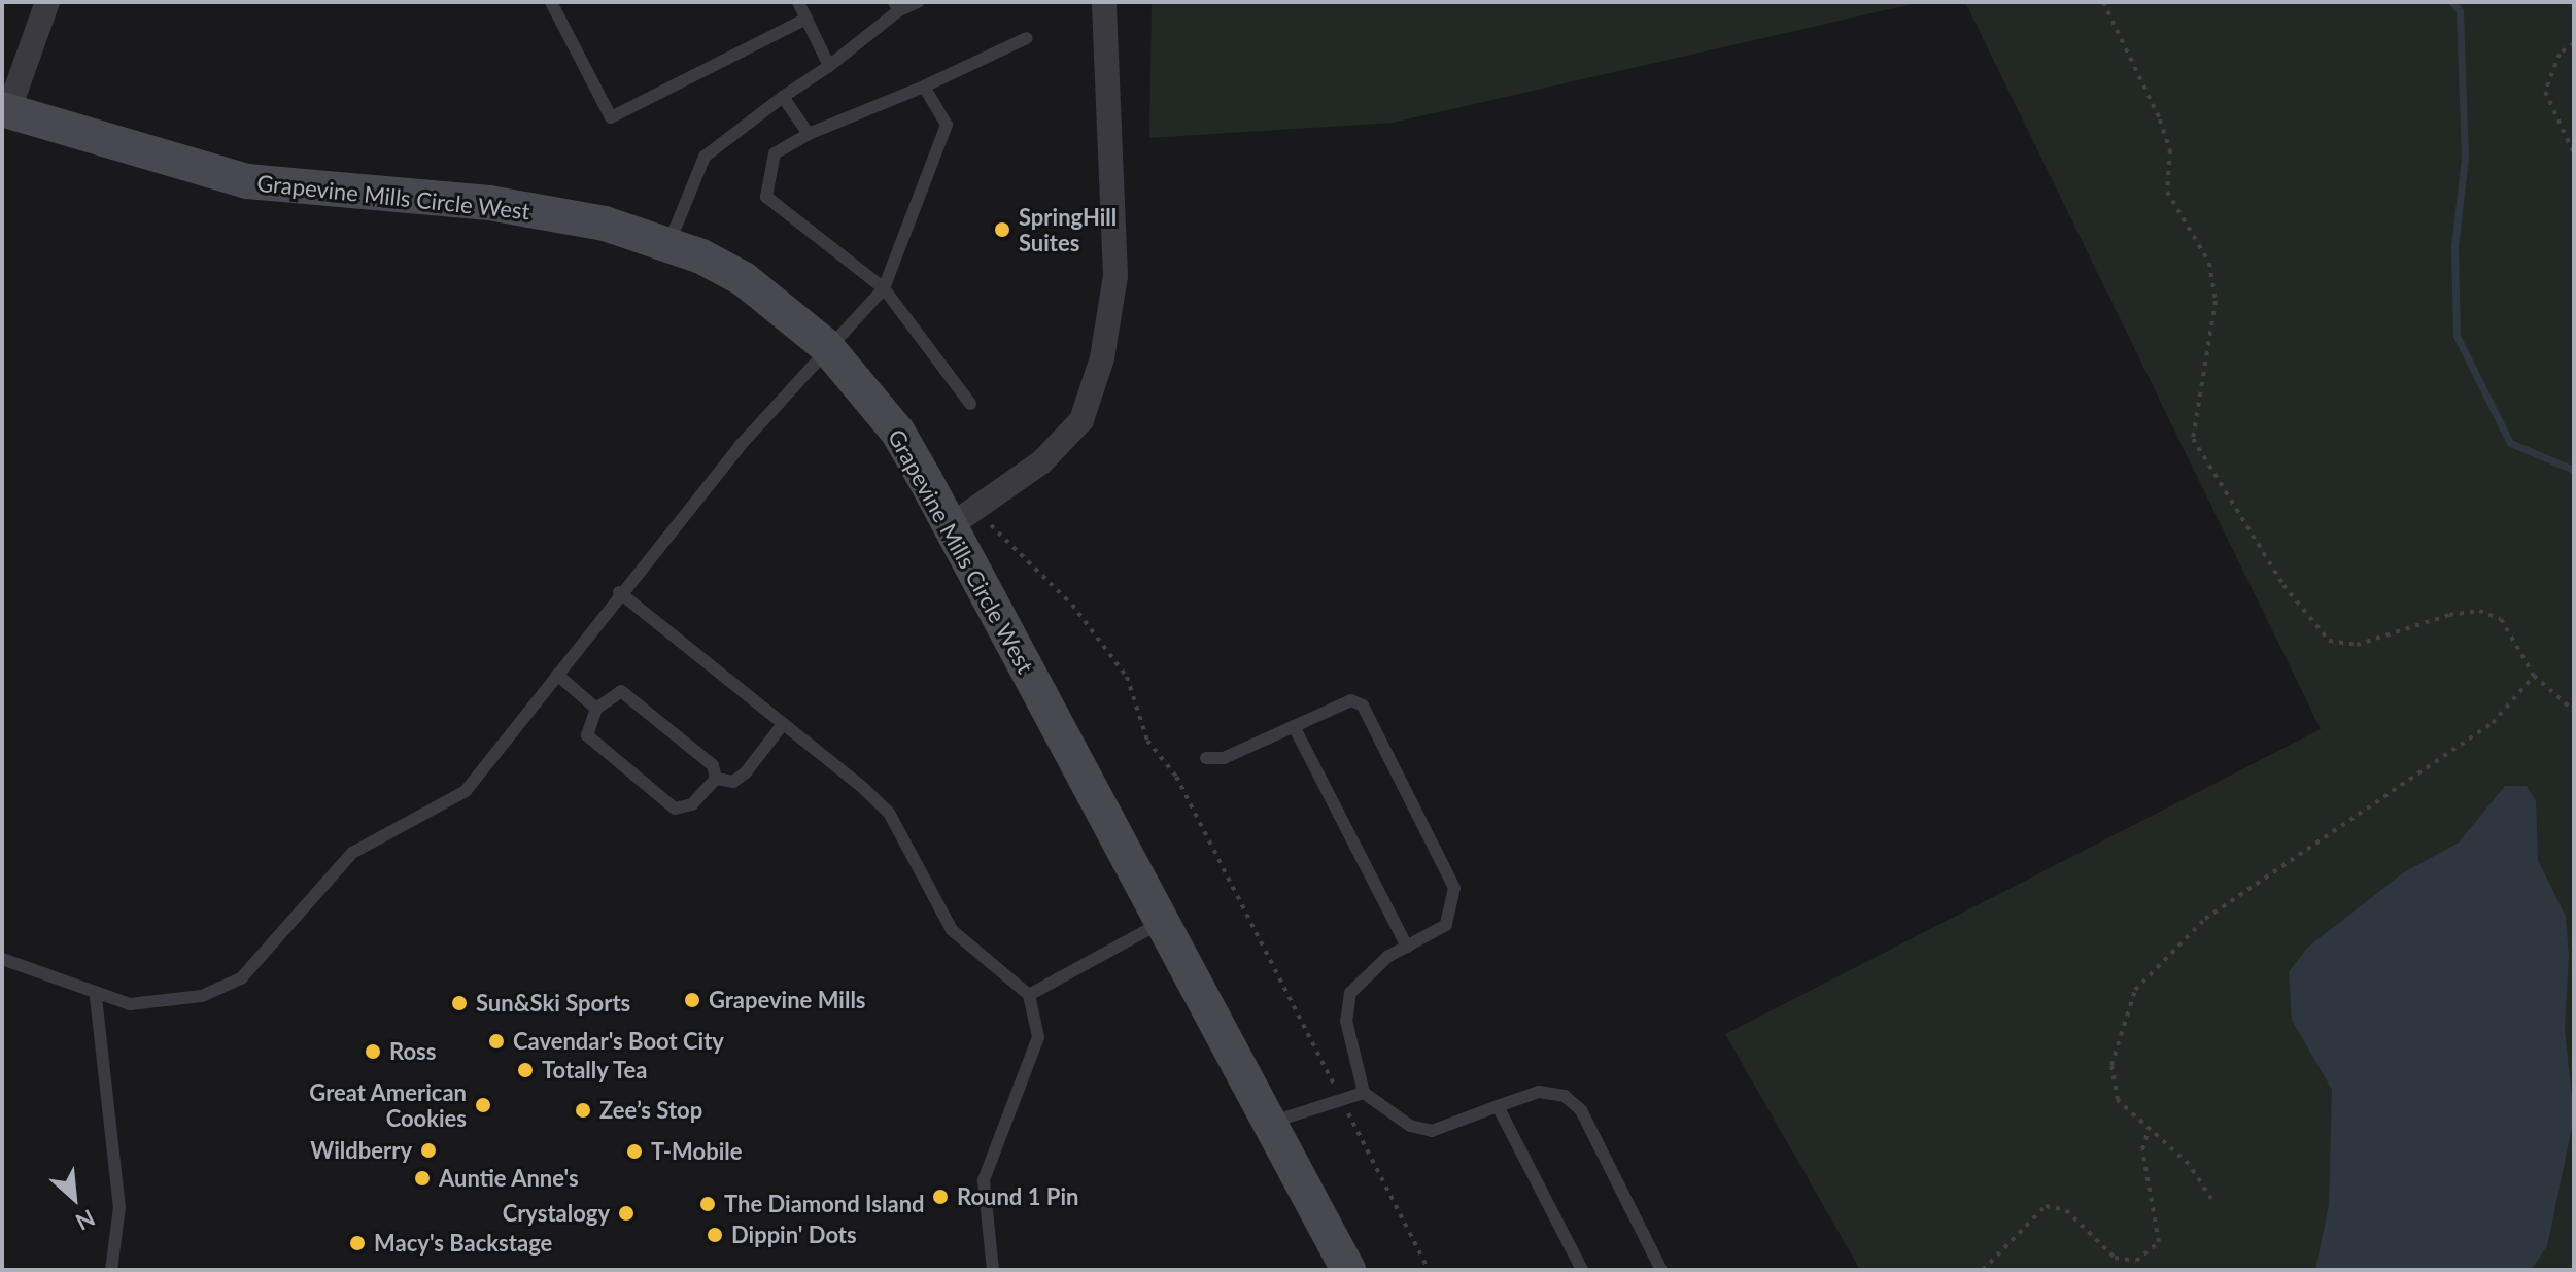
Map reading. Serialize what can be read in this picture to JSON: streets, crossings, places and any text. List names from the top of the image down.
{
  "streets": {
    "street": ["Grapevine Mills Circle West"]
  },
  "places": [
    "SpringHill Suites",
    "Grapevine Mills",
    "Sun&Ski Sports",
    "Cavendar's Boot City",
    "Ross",
    "Totally Tea",
    "Great American Cookies",
    "Zee’s Stop",
    "Wildberry",
    "T-Mobile",
    "Auntie Anne's",
    "Round 1 Pin",
    "The Diamond Island",
    "Crystalogy",
    "Dippin' Dots",
    "Macy's Backstage"
  ],
  "north": "bottom right"
}
